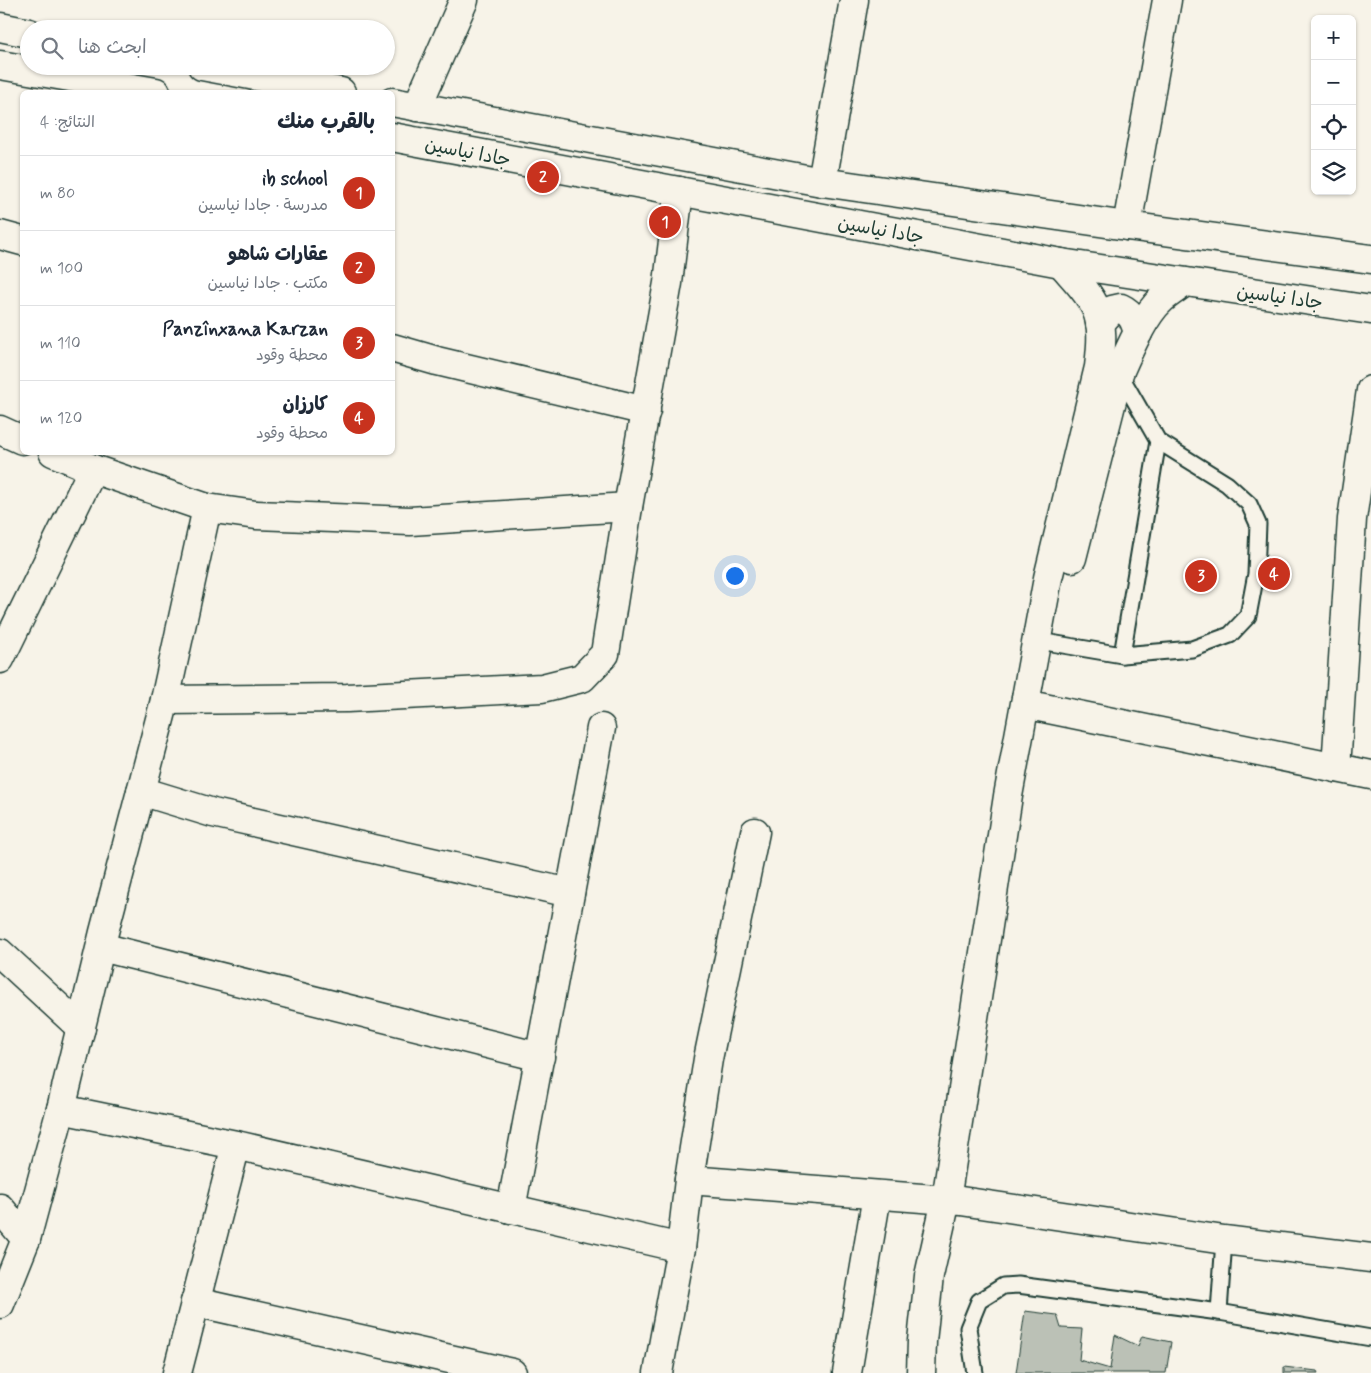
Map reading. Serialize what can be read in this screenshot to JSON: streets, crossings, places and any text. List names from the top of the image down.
{
  "streets": {
    "street": ["جادا نیاسین"]
  },
  "page": {
    "map_buttons": ["+", "−"],
    "search": "ابحث هنا",
    "heading": ["بالقرب منك", "النتائج: 4"],
    "list": [
      {
        "mark": "1",
        "name": "ib school",
        "note": "مدرسة · جادا نیاسین",
        "value": "80 m"
      },
      {
        "mark": "2",
        "name": "عقارات شاهو",
        "note": "مكتب · جادا نیاسین",
        "value": "100 m"
      },
      {
        "mark": "3",
        "name": "Panzînxana Karzan",
        "note": "محطة وقود",
        "value": "110 m"
      },
      {
        "mark": "4",
        "name": "كارزان",
        "note": "محطة وقود",
        "value": "120 m"
      }
    ],
    "pins": [
      "2",
      "1",
      "4",
      "3"
    ]
  }
}
